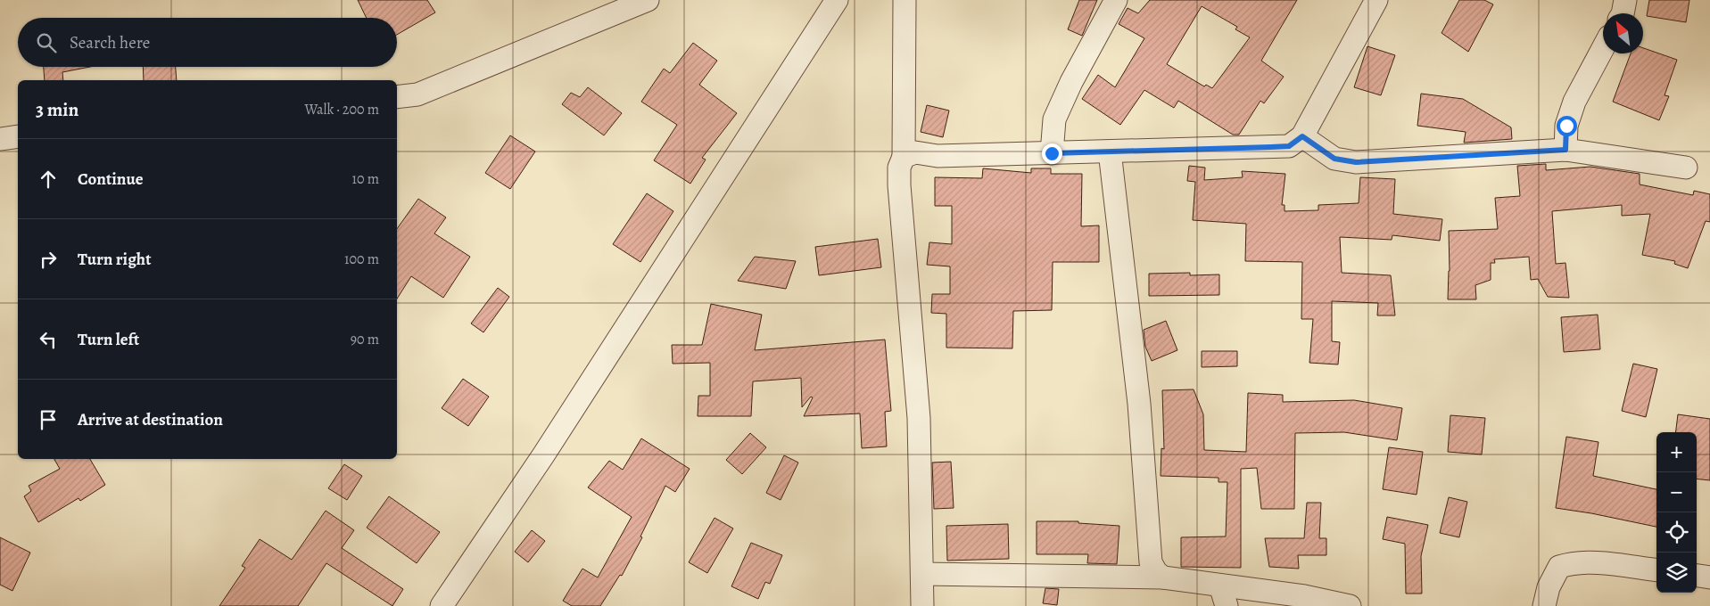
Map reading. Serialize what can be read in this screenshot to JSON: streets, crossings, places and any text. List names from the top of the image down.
{
  "north": "top left",
  "page": {
    "search": "Search here",
    "heading": ["3 min", "Walk · 200 m"],
    "list": [
      ["Continue", "10 m"],
      ["Turn right", "100 m"],
      ["Turn left", "90 m"],
      "Arrive at destination"
    ],
    "map_buttons": ["+", "−"]
  }
}
